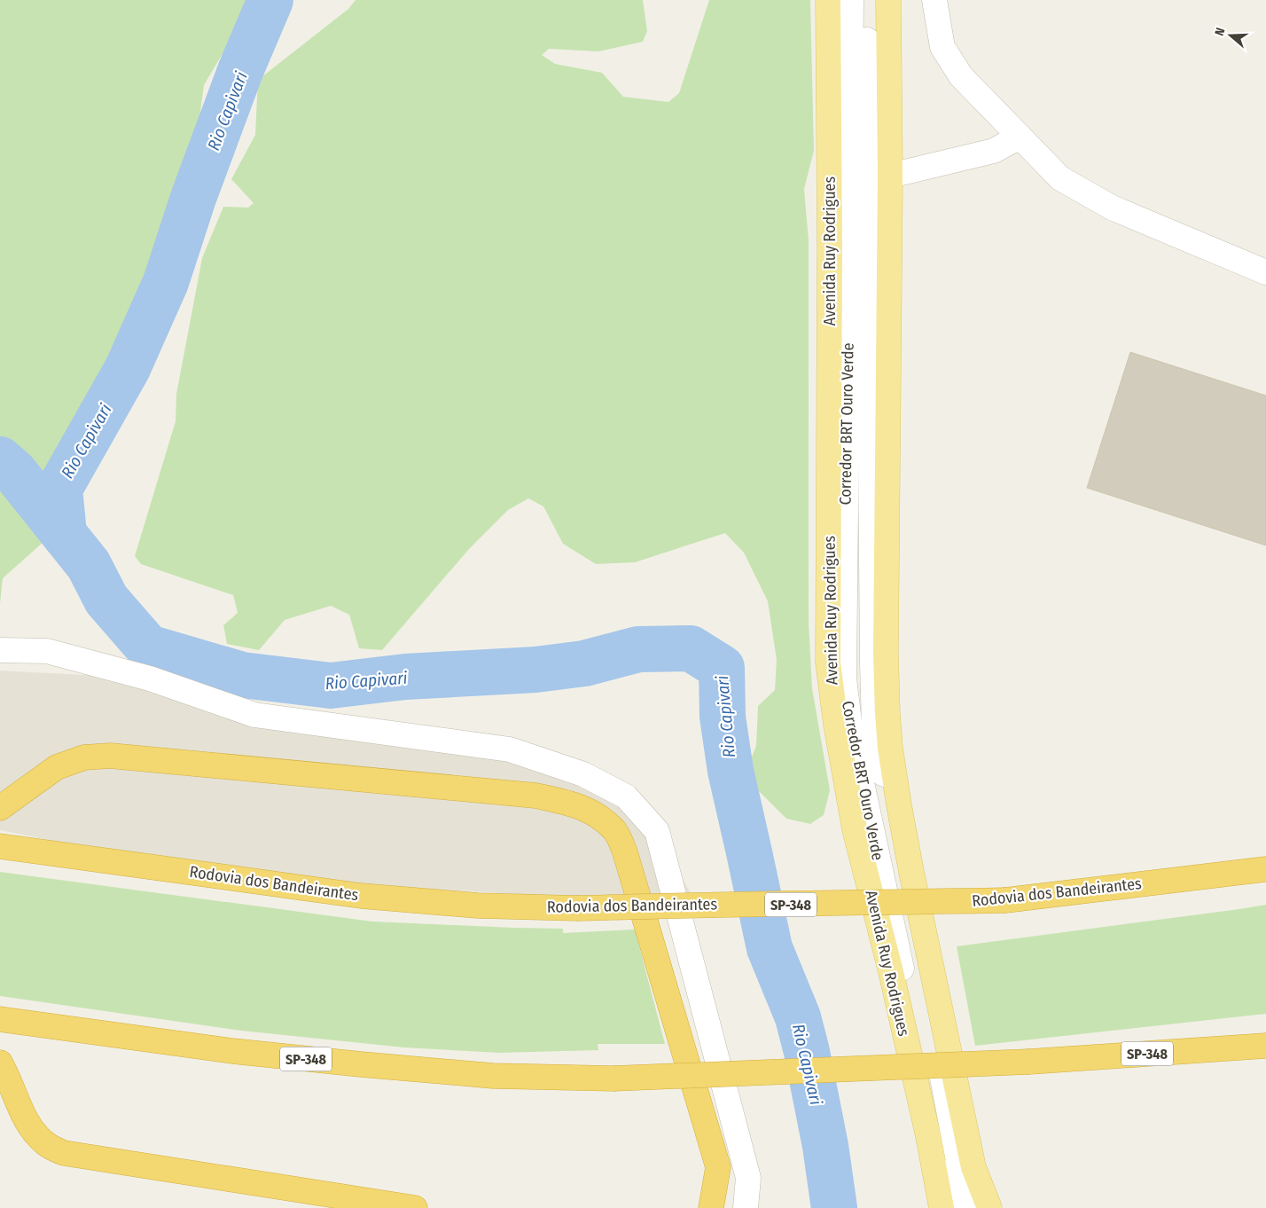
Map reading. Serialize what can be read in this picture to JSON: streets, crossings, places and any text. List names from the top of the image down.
{
  "streets": {
    "highway": ["Rodovia dos Bandeirantes", "SP-348"],
    "main road": ["Avenida Ruy Rodrigues"],
    "lane": ["Corredor BRT Ouro Verde"]
  },
  "water": ["Rio Capivari"],
  "north": "left"
}
